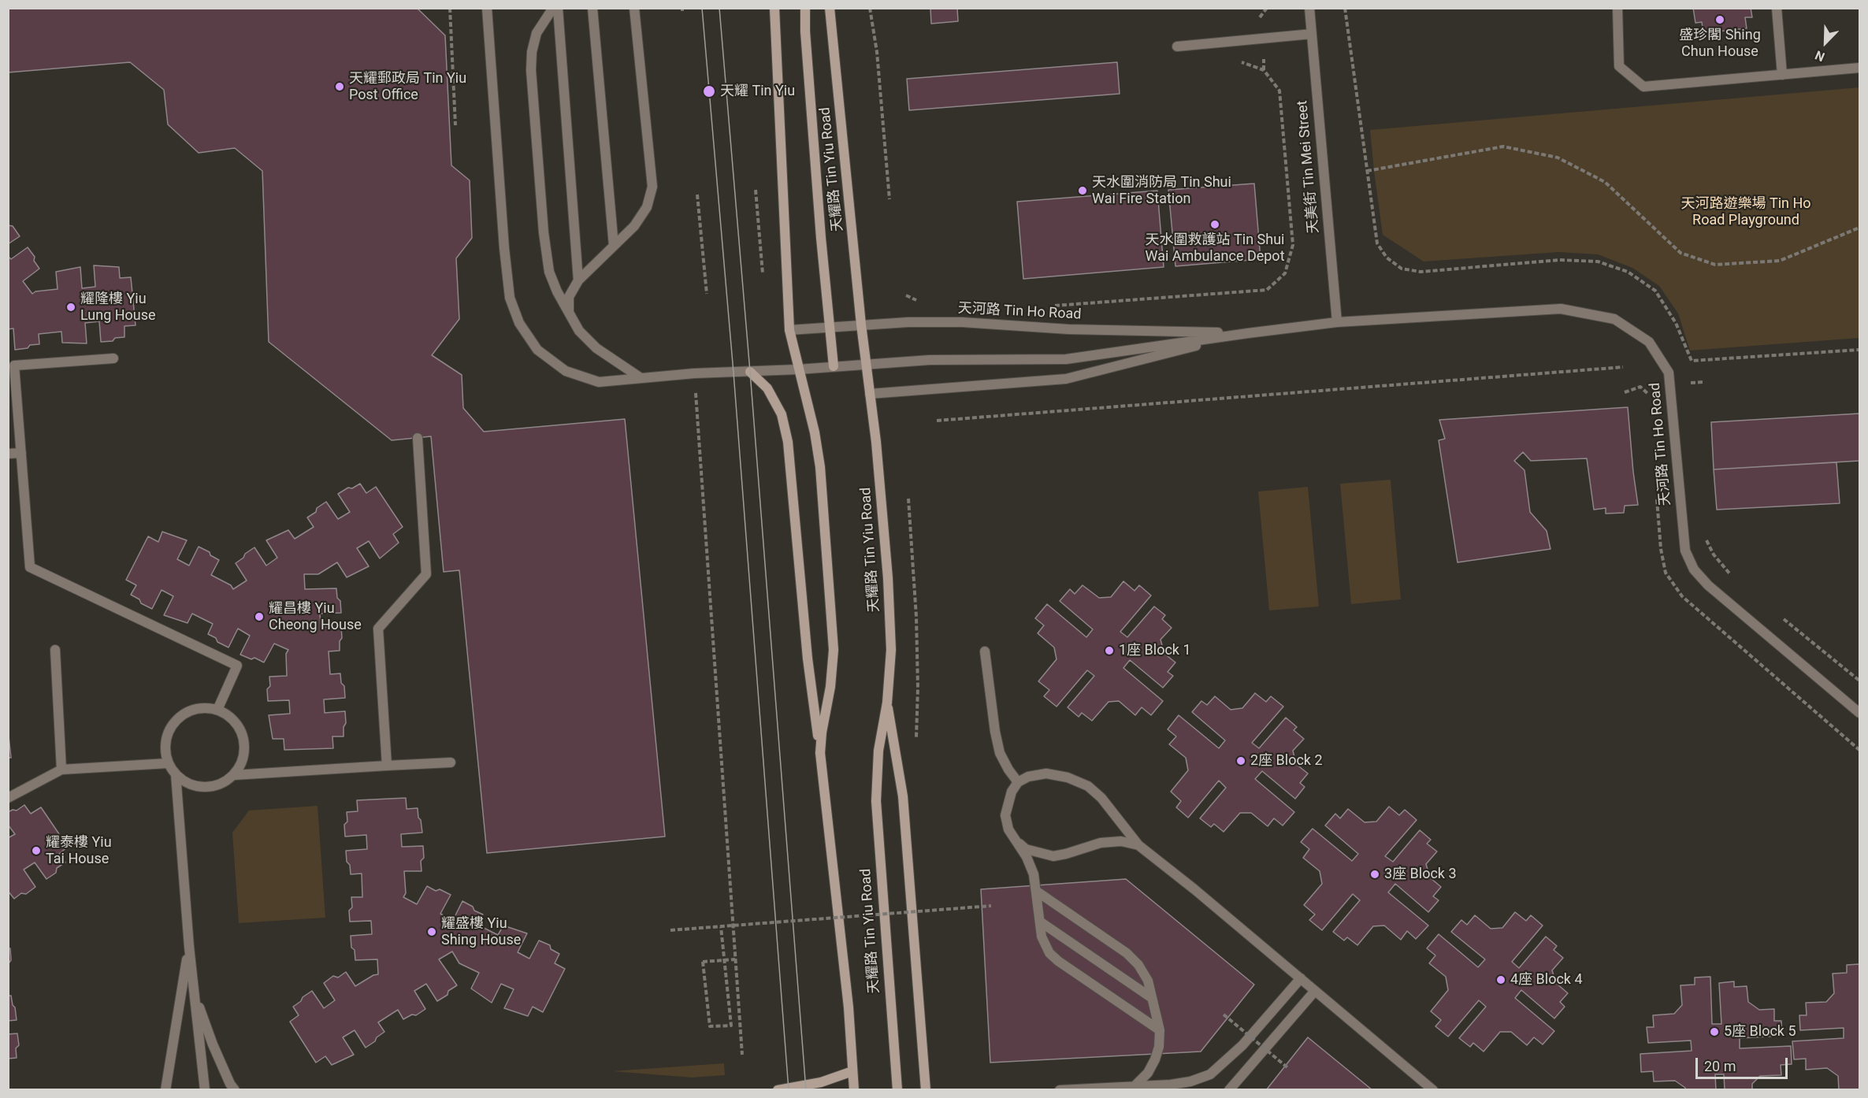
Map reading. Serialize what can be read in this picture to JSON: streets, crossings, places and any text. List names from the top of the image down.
{
  "streets": {
    "main road": ["天耀路 Tin Yiu Road"],
    "street": ["天美街 Tin Mei Street", "天河路 Tin Ho Road"]
  },
  "crossings": [
    ["天美街 Tin Mei Street", "天河路 Tin Ho Road"],
    ["天耀路 Tin Yiu Road", "天河路 Tin Ho Road"]
  ],
  "parks": ["天河路遊樂場 Tin Ho Road Playground"],
  "places": [
    "盛珍閣 Shing Chun House",
    "天耀郵政局 Tin Yiu Post Office",
    "天耀 Tin Yiu",
    "天水圍消防局 Tin Shui Wai Fire Station",
    "天水圍救護站 Tin Shui Wai Ambulance Depot",
    "耀隆樓 Yiu Lung House",
    "耀昌樓 Yiu Cheong House",
    "1座 Block 1",
    "2座 Block 2",
    "耀泰樓 Yiu Tai House",
    "3座 Block 3",
    "耀盛樓 Yiu Shing House",
    "4座 Block 4",
    "5座 Block 5"
  ],
  "scale_bar": "20 m",
  "north": "bottom left"
}
